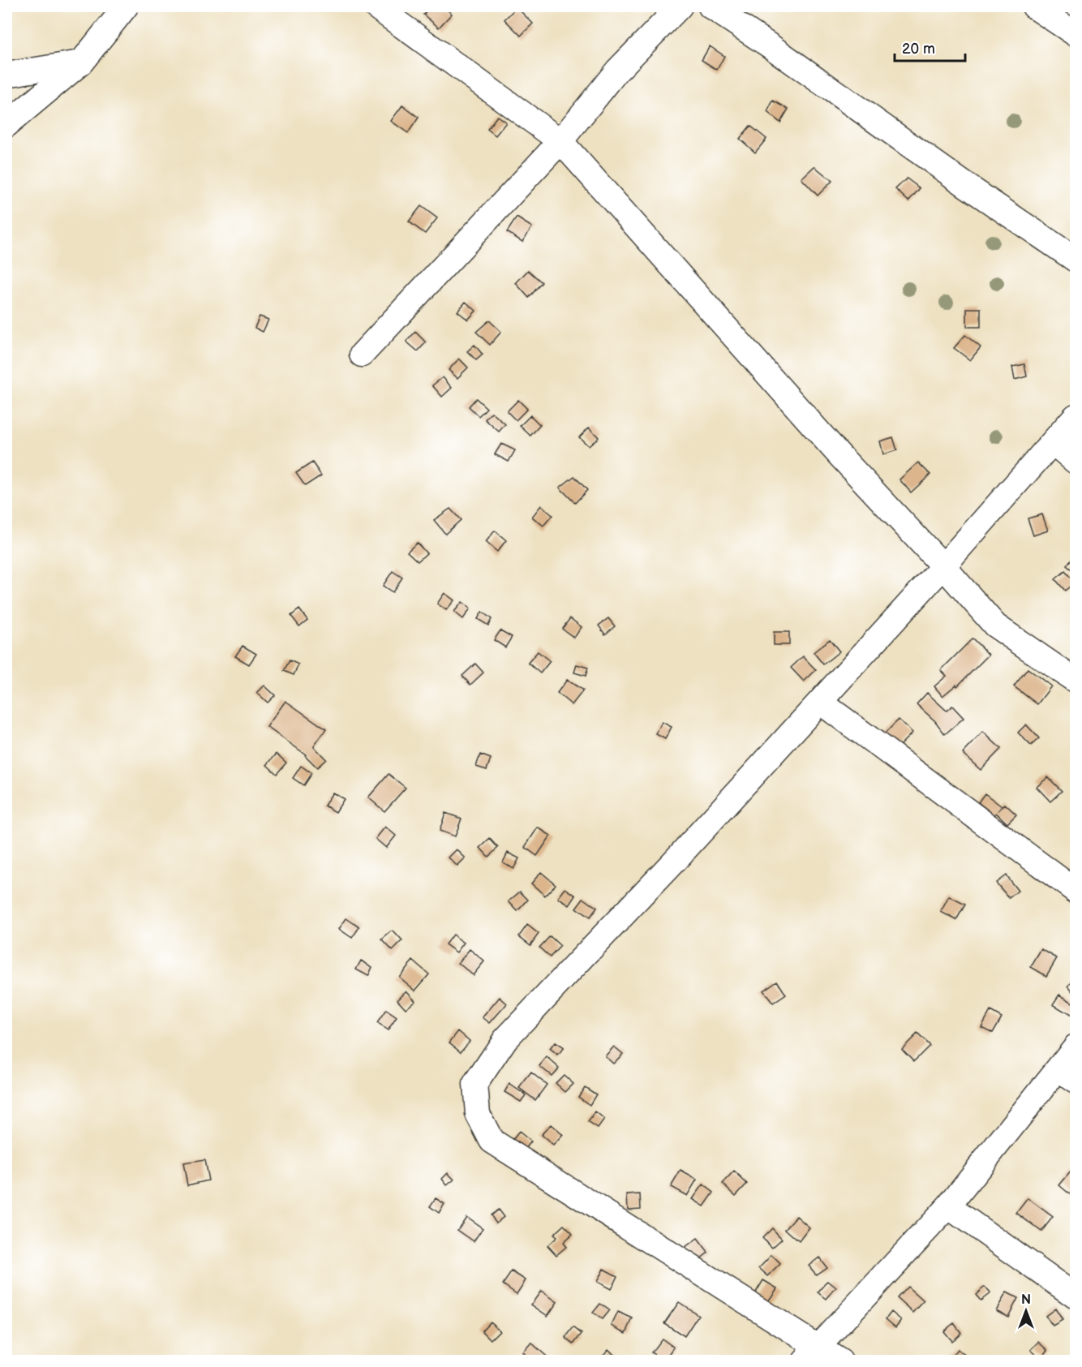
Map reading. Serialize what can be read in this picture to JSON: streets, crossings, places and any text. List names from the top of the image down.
{
  "scale_bar": "20 m",
  "north": "top"
}
